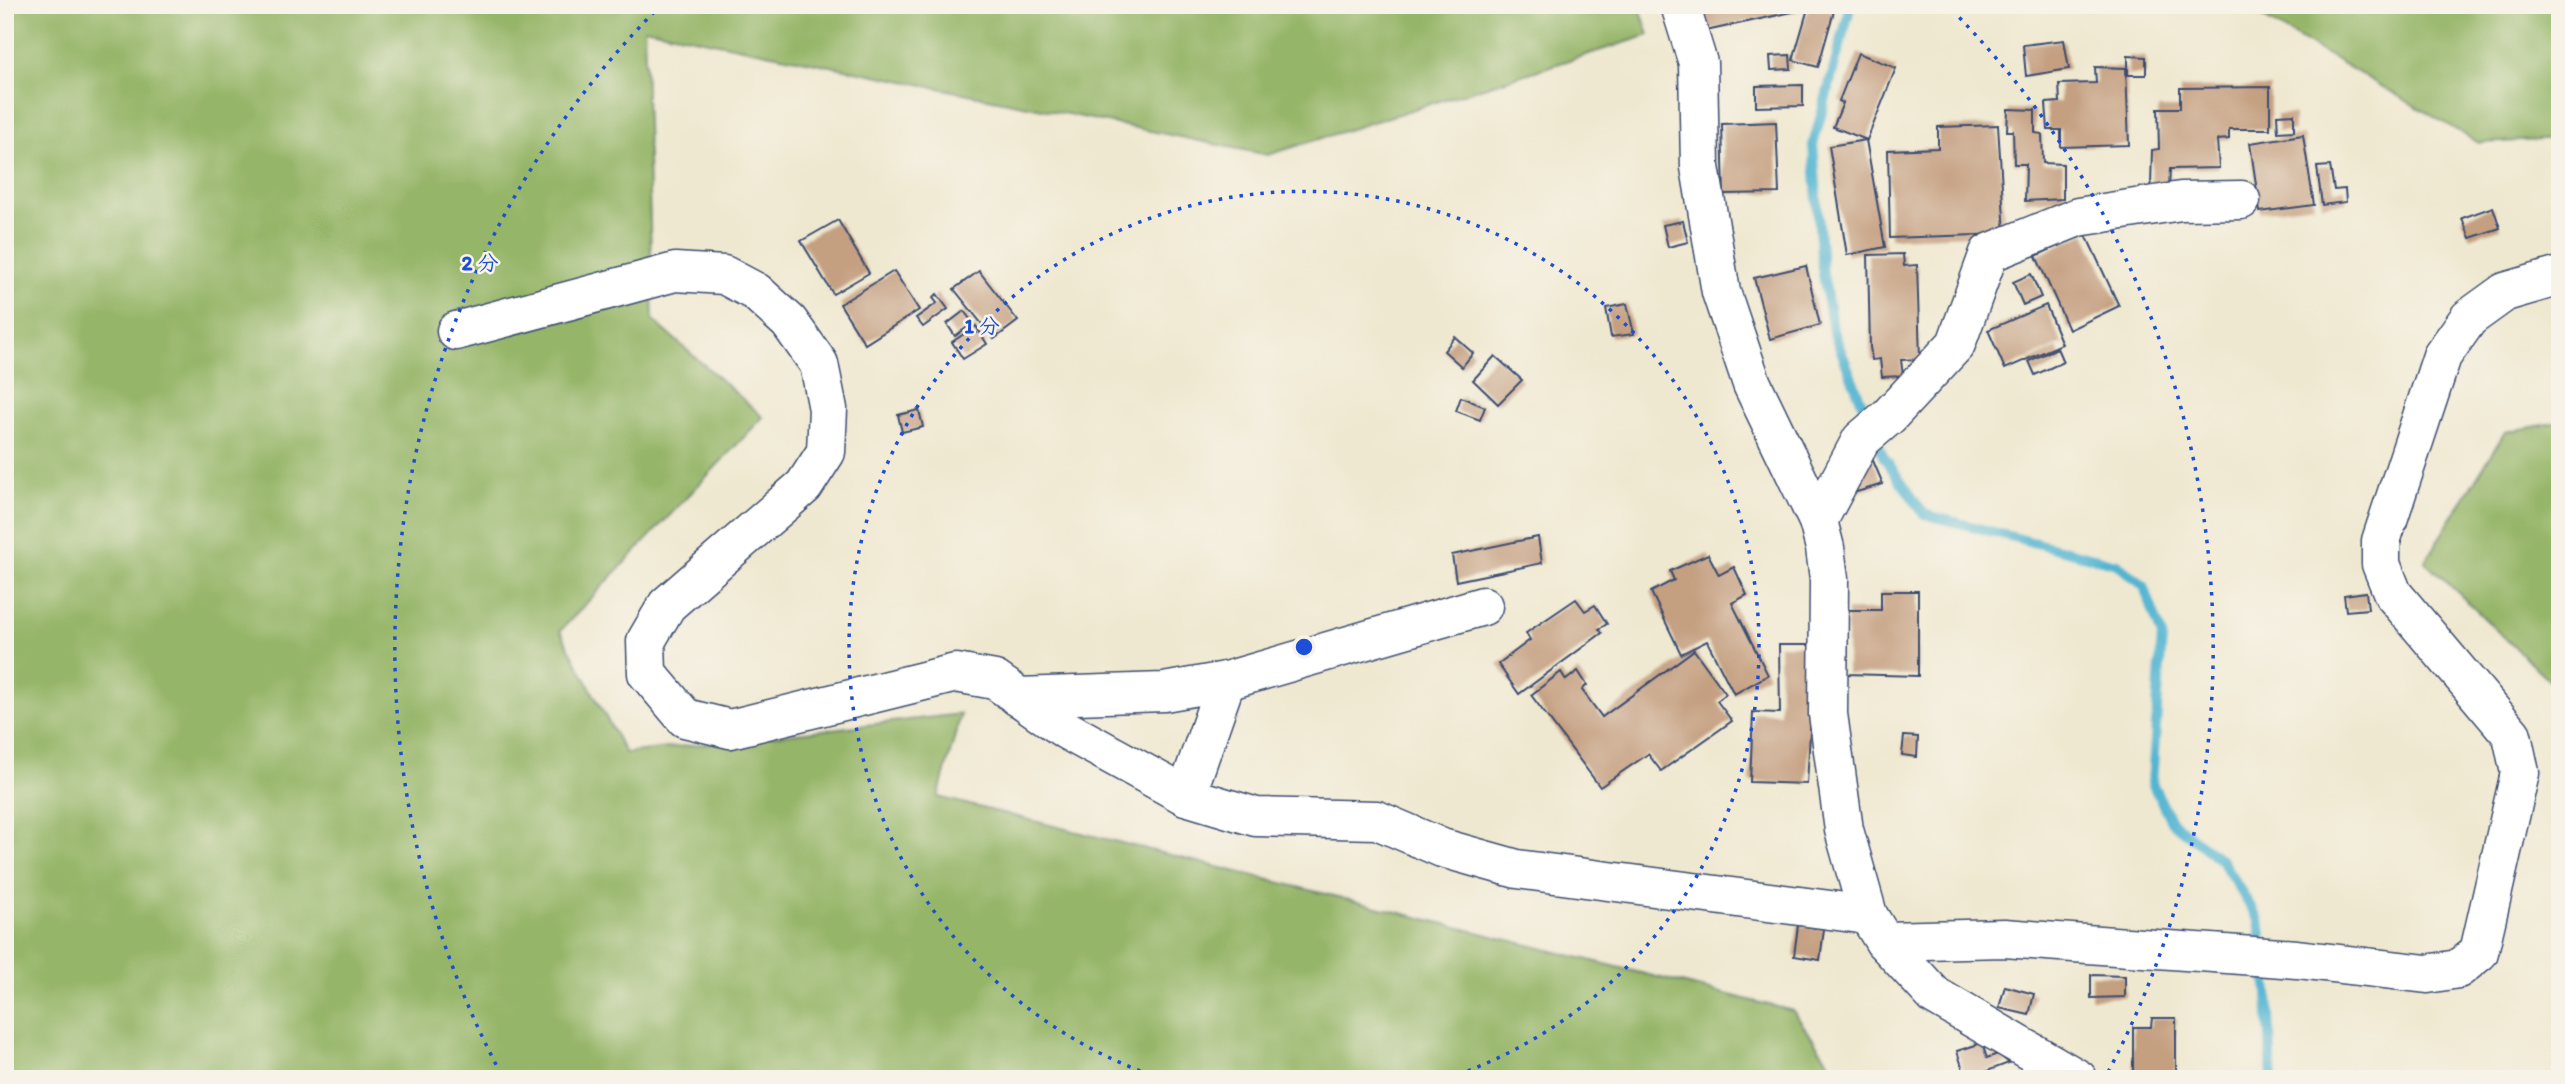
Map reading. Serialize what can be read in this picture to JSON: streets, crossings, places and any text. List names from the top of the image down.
{
  "rings": ["2 分", "1 分"]
}
